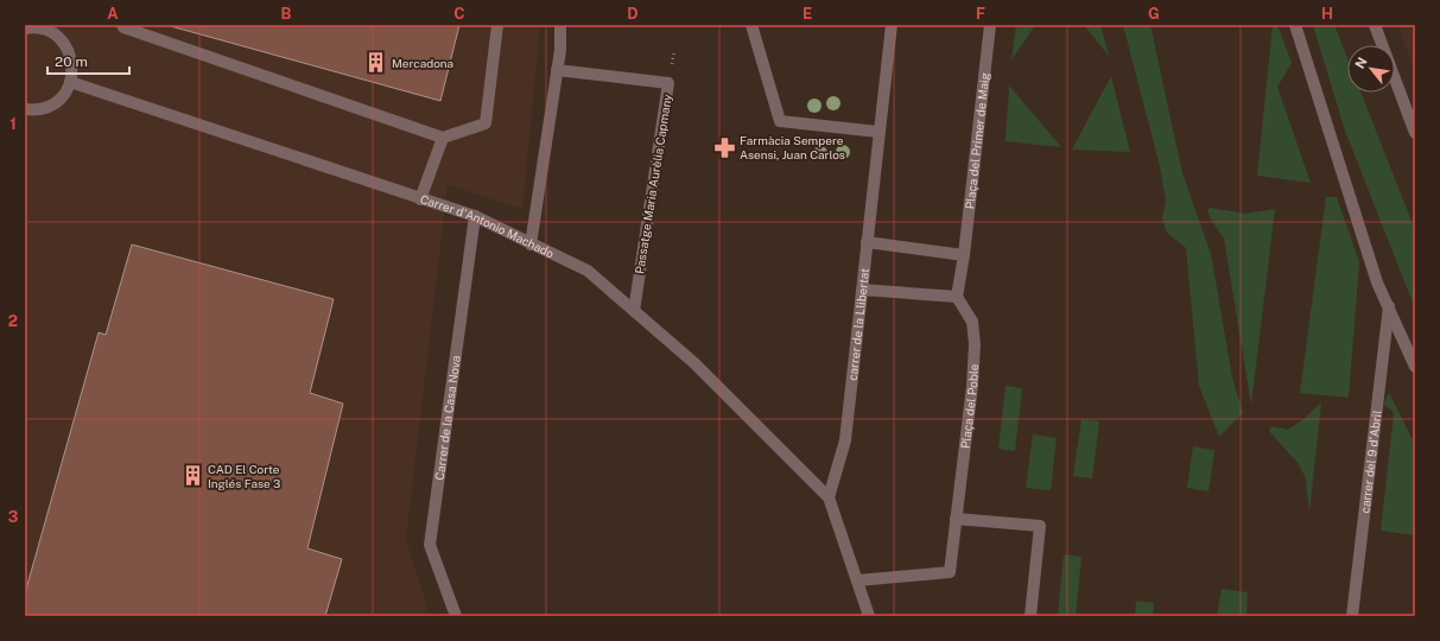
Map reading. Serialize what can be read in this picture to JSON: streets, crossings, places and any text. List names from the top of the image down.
{
  "streets": {
    "street": [
      "Plaça del Primer de Maig",
      "Passatge Maria Aurèlia Capmany",
      "Carrer d'Antonio Machado",
      "carrer de la Llibertat",
      "Plaça del Poble",
      "Carrer de la Casa Nova",
      "carrer del 9 d'Abril"
    ]
  },
  "crossings": [
    ["Plaça del Primer de Maig", "Plaça del Poble"],
    ["Passatge Maria Aurèlia Capmany", "Carrer d'Antonio Machado"],
    ["Carrer d'Antonio Machado", "carrer de la Llibertat"],
    ["Carrer d'Antonio Machado", "Carrer de la Casa Nova"]
  ],
  "places": {
    "building": ["Mercadona", "CAD El Corte Inglés Fase 3"],
    "pharmacy": ["Farmàcia Sempere Asensi, Juan Carlos"]
  },
  "scale_bar": "20 m",
  "north": "top left",
  "grid": {
    "columns": [
      "A",
      "B",
      "C",
      "D",
      "E",
      "F",
      "G",
      "H"
    ],
    "rows": ["1", "2", "3"]
  }
}
